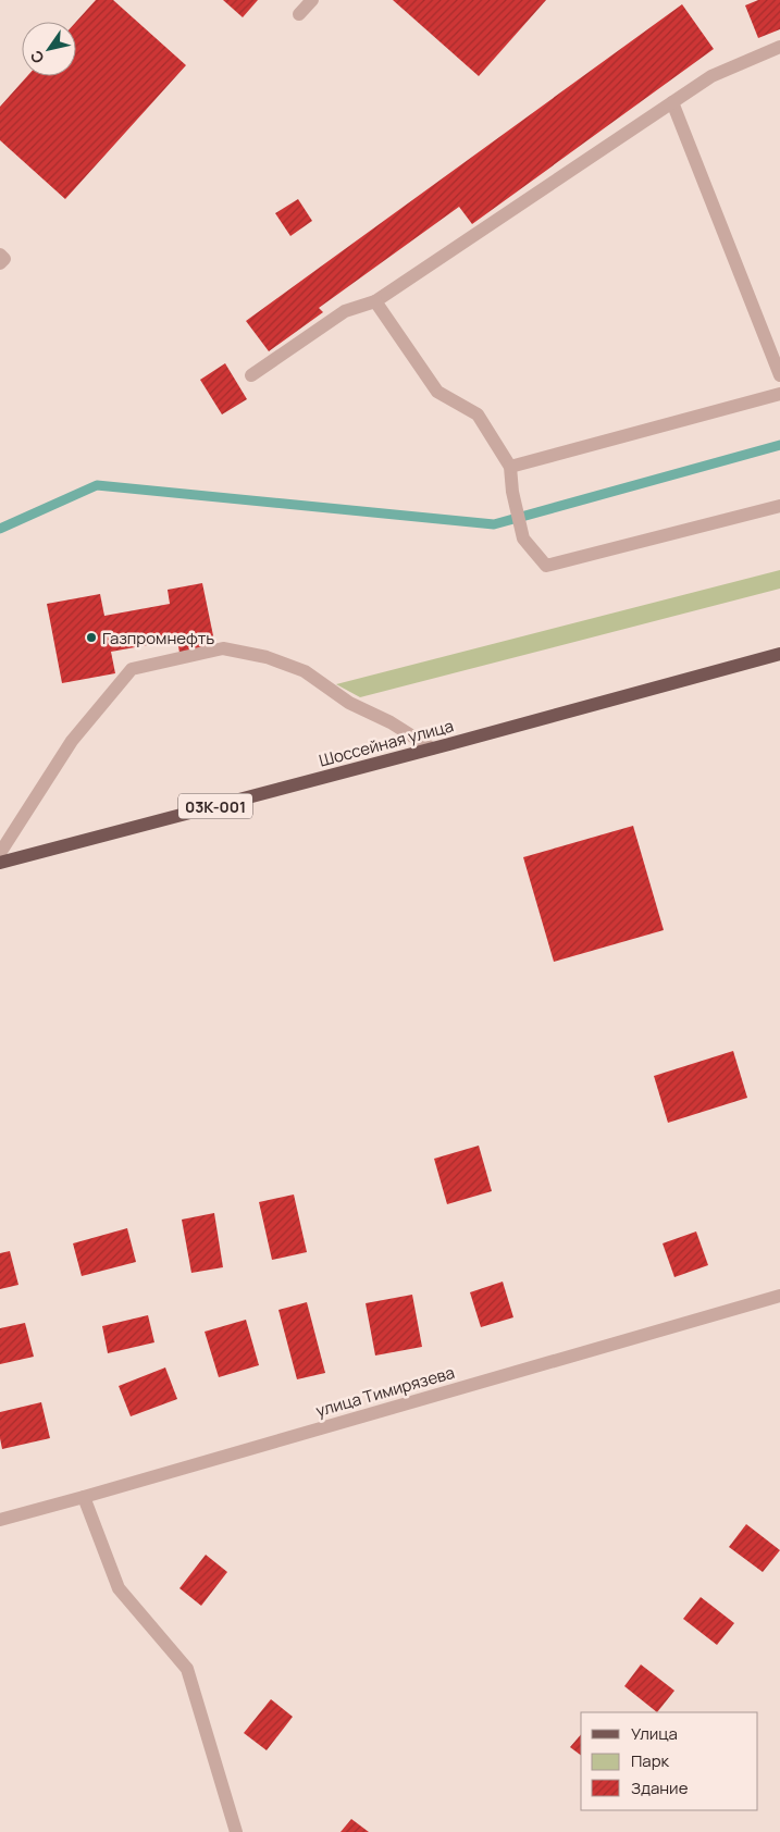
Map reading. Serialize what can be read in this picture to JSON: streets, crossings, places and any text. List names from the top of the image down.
{
  "streets": {
    "main road": ["Шоссейная улица", "03К-001"],
    "street": ["улица Тимирязева"]
  },
  "places": ["Газпромнефть"],
  "legend": ["Улица", "Парк", "Здание"],
  "north": "bottom left"
}
